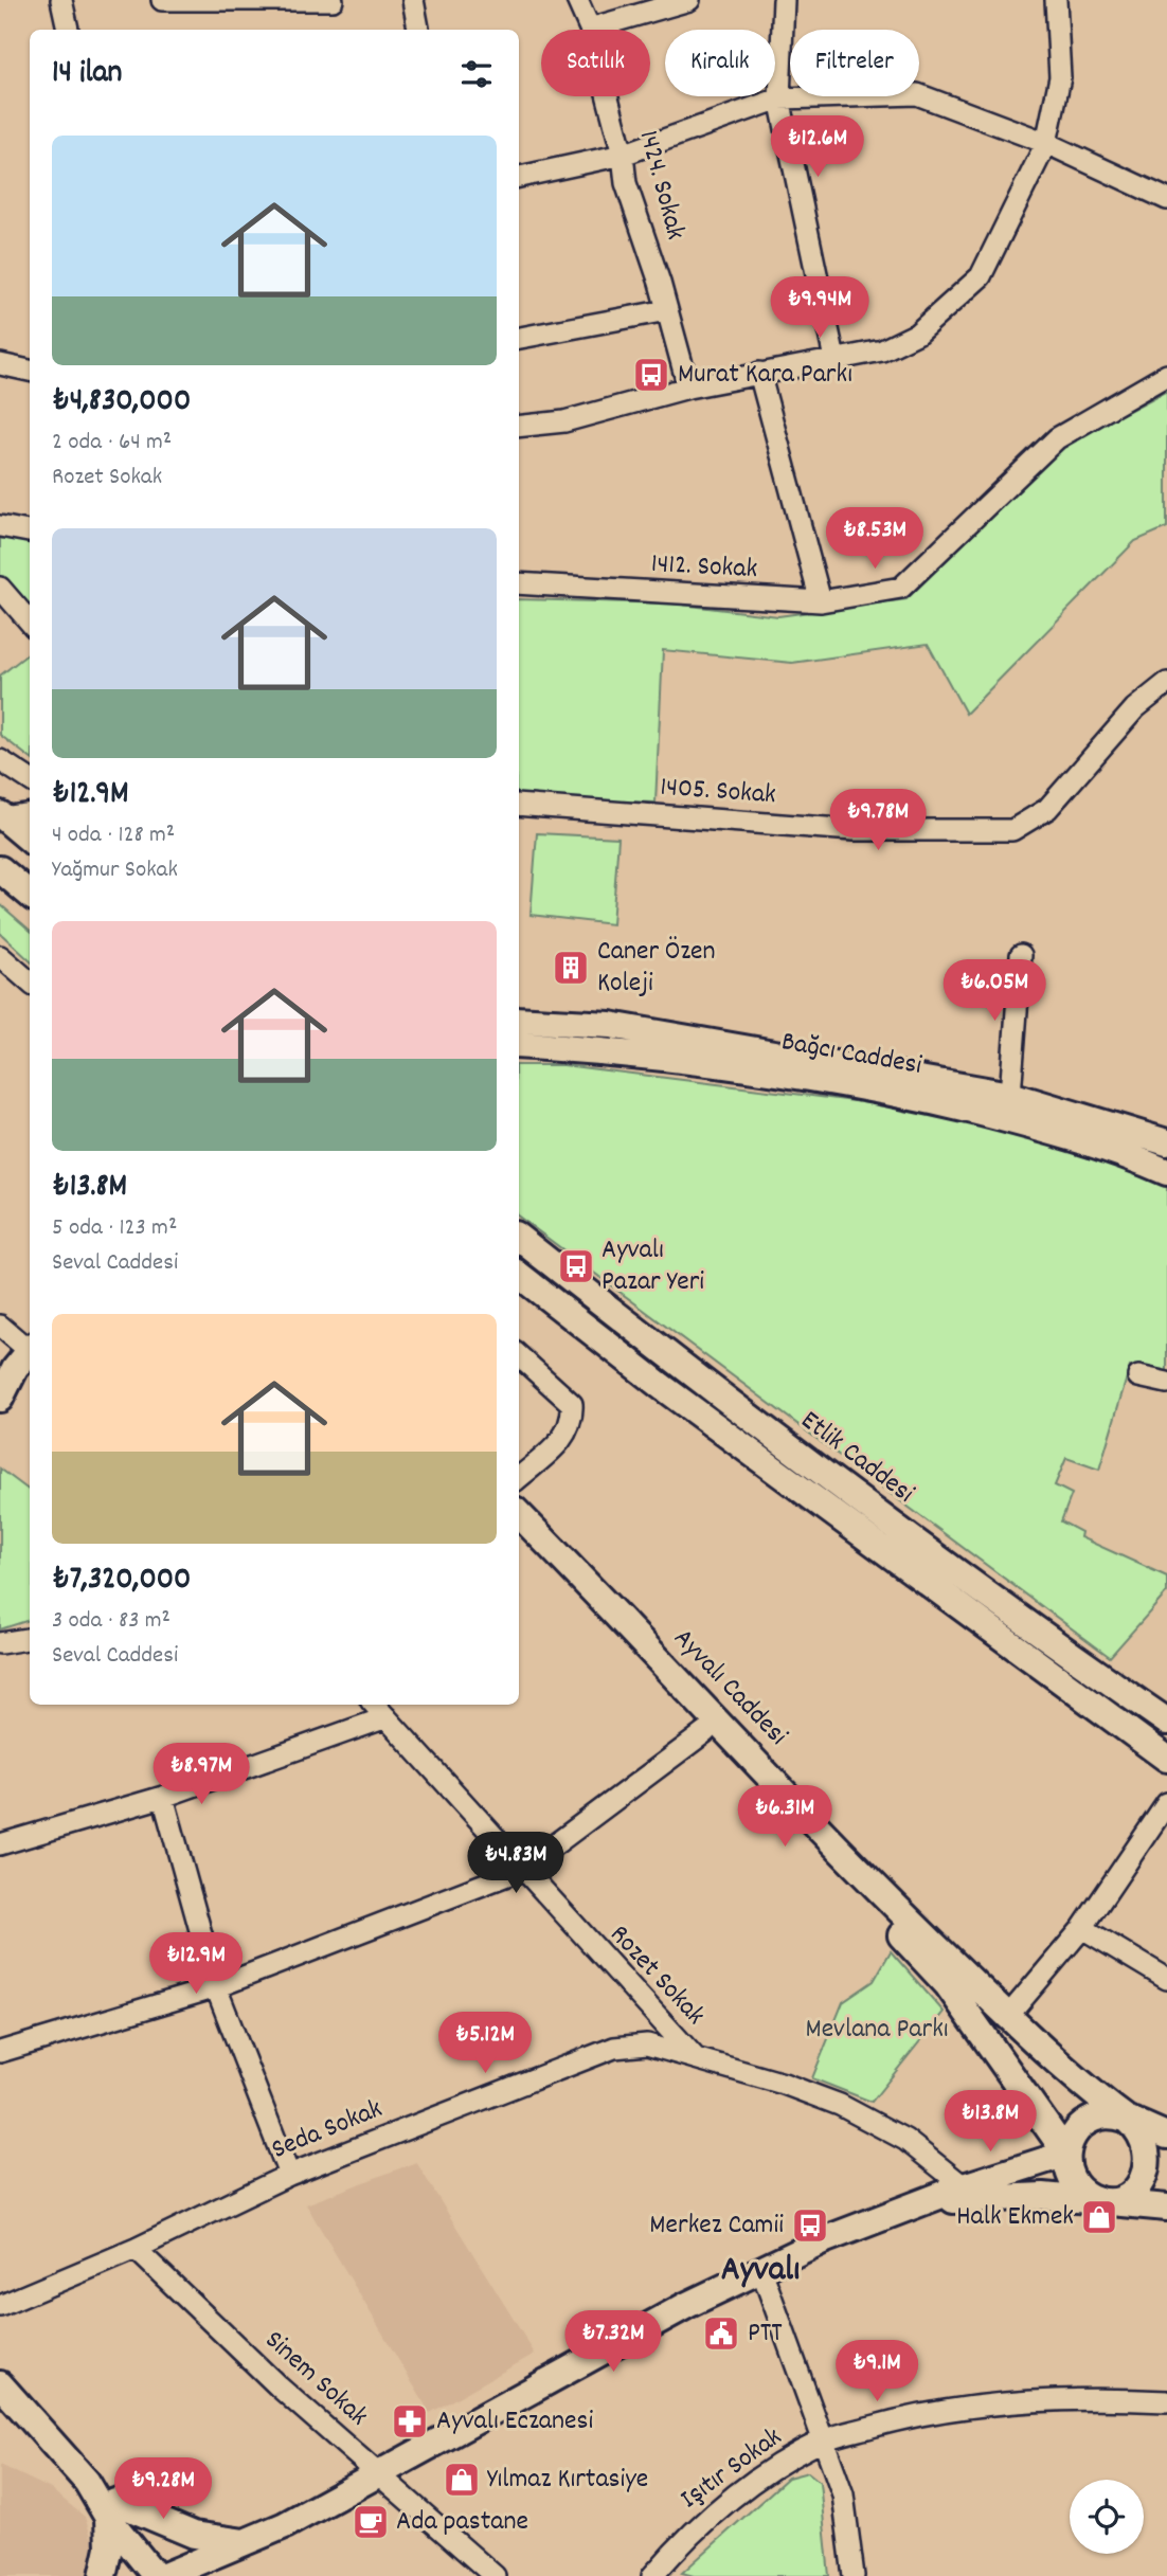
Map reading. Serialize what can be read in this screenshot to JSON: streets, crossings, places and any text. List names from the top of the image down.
{
  "streets": {
    "main road": ["Bağcı Caddesi", "Etlik Caddesi", "Ayvalı Caddesi"],
    "street": [
      "1424. Sokak",
      "1412. Sokak",
      "1405. Sokak",
      "Rozet Sokak",
      "Seda Sokak",
      "Sinem Sokak",
      "Işıtır Sokak"
    ]
  },
  "crossings": [
    ["Rozet Sokak", "Seda Sokak"],
    ["Seda Sokak", "Sinem Sokak"]
  ],
  "districts": ["Ayvalı"],
  "parks": ["Mevlana Parkı"],
  "places": {
    "bus stop": ["Murat Kara Parkı", "Ayvalı Pazar Yeri", "Merkez Camii"],
    "building": ["Caner Özen Koleji"],
    "shop": ["Halk Ekmek", "Yılmaz Kırtasiye"],
    "public building": ["PTT"],
    "pharmacy": ["Ayvalı Eczanesi"],
    "cafe": ["Ada pastane"]
  },
  "page": {
    "chip": ["Satılık", "Kiralık", "Filtreler"],
    "heading": "14 ilan",
    "price": [
      "₺12.6M",
      "₺9.94M",
      "₺8.53M",
      "₺9.78M",
      "₺6.05M",
      "₺8.97M",
      "₺6.31M",
      "₺4.83M",
      "₺12.9M",
      "₺5.12M",
      "₺13.8M",
      "₺7.32M",
      "₺9.1M",
      "₺9.28M"
    ],
    "list": [
      {
        "name": "₺4,830,000",
        "note": "2 oda · 64 m² · Rozet Sokak"
      },
      {
        "name": "₺12.9M",
        "note": "4 oda · 128 m² · Yağmur Sokak"
      },
      {
        "name": "₺13.8M",
        "note": "5 oda · 123 m² · Seval Caddesi"
      },
      {
        "name": "₺7,320,000",
        "note": "3 oda · 83 m² · Seval Caddesi"
      }
    ]
  }
}
